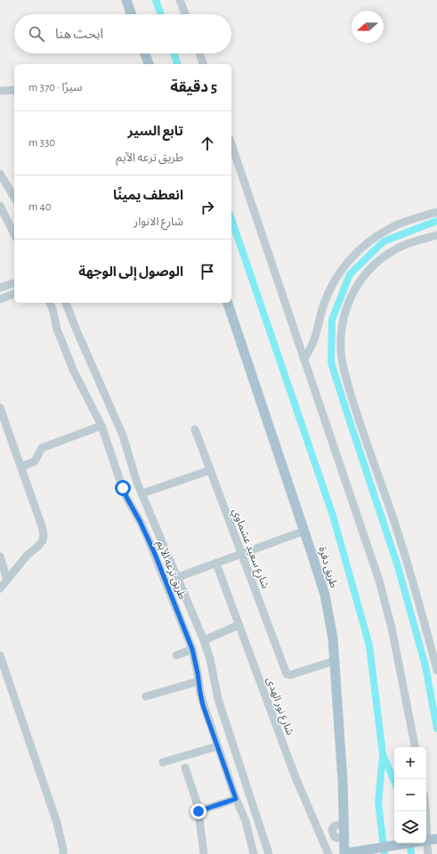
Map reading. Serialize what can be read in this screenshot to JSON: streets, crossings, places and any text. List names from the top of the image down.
{
  "streets": {
    "main road": ["طريق دفرة"],
    "street": ["شارع سعيد عشماوي", "طريق ترعه الآيم", "شارع نور الهدى"]
  },
  "crossings": [
    ["شارع سعيد عشماوي", "طريق دفرة"]
  ],
  "north": "left",
  "page": {
    "search": "ابحث هنا",
    "heading": ["5 دقيقة", "سيرًا · 370 m"],
    "list": [
      ["تابع السير", "طريق ترعه الآيم", "330 m"],
      ["انعطف يمينًا", "شارع الانوار", "40 m"],
      "الوصول إلى الوجهة"
    ],
    "map_buttons": ["+", "−"]
  }
}
